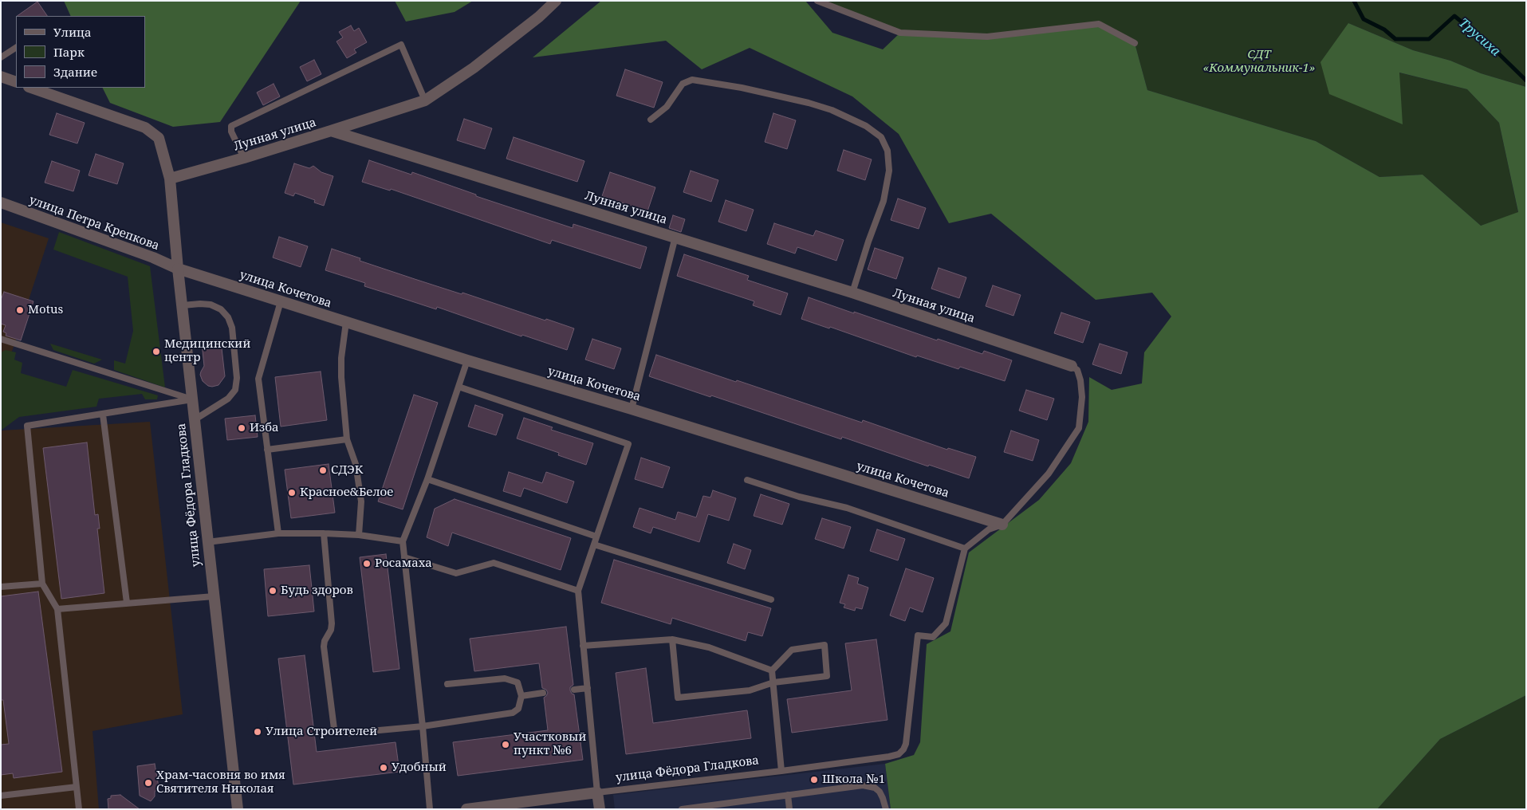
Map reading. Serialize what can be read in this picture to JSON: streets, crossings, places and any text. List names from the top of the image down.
{
  "streets": {
    "street": [
      "Лунная улица",
      "улица Петра Крепкова",
      "улица Кочетова",
      "улица Фёдора Гладкова"
    ]
  },
  "crossings": [
    ["Лунная улица", "улица Фёдора Гладкова"],
    ["улица Петра Крепкова", "улица Кочетова"],
    ["улица Петра Крепкова", "улица Фёдора Гладкова"],
    ["улица Кочетова", "улица Фёдора Гладкова"]
  ],
  "water": ["Трусиха"],
  "parks": ["СДТ «Коммунальник-1»"],
  "places": [
    "Motus",
    "Медицинский центр",
    "Изба",
    "СДЭК",
    "Красное&Белое",
    "Росамаха",
    "Будь здоров",
    "Улица Строителей",
    "Участковый пункт №6",
    "Удобный",
    "Школа №1",
    "Храм-часовня во имя Святителя Николая"
  ],
  "legend": ["Улица", "Парк", "Здание"]
}
